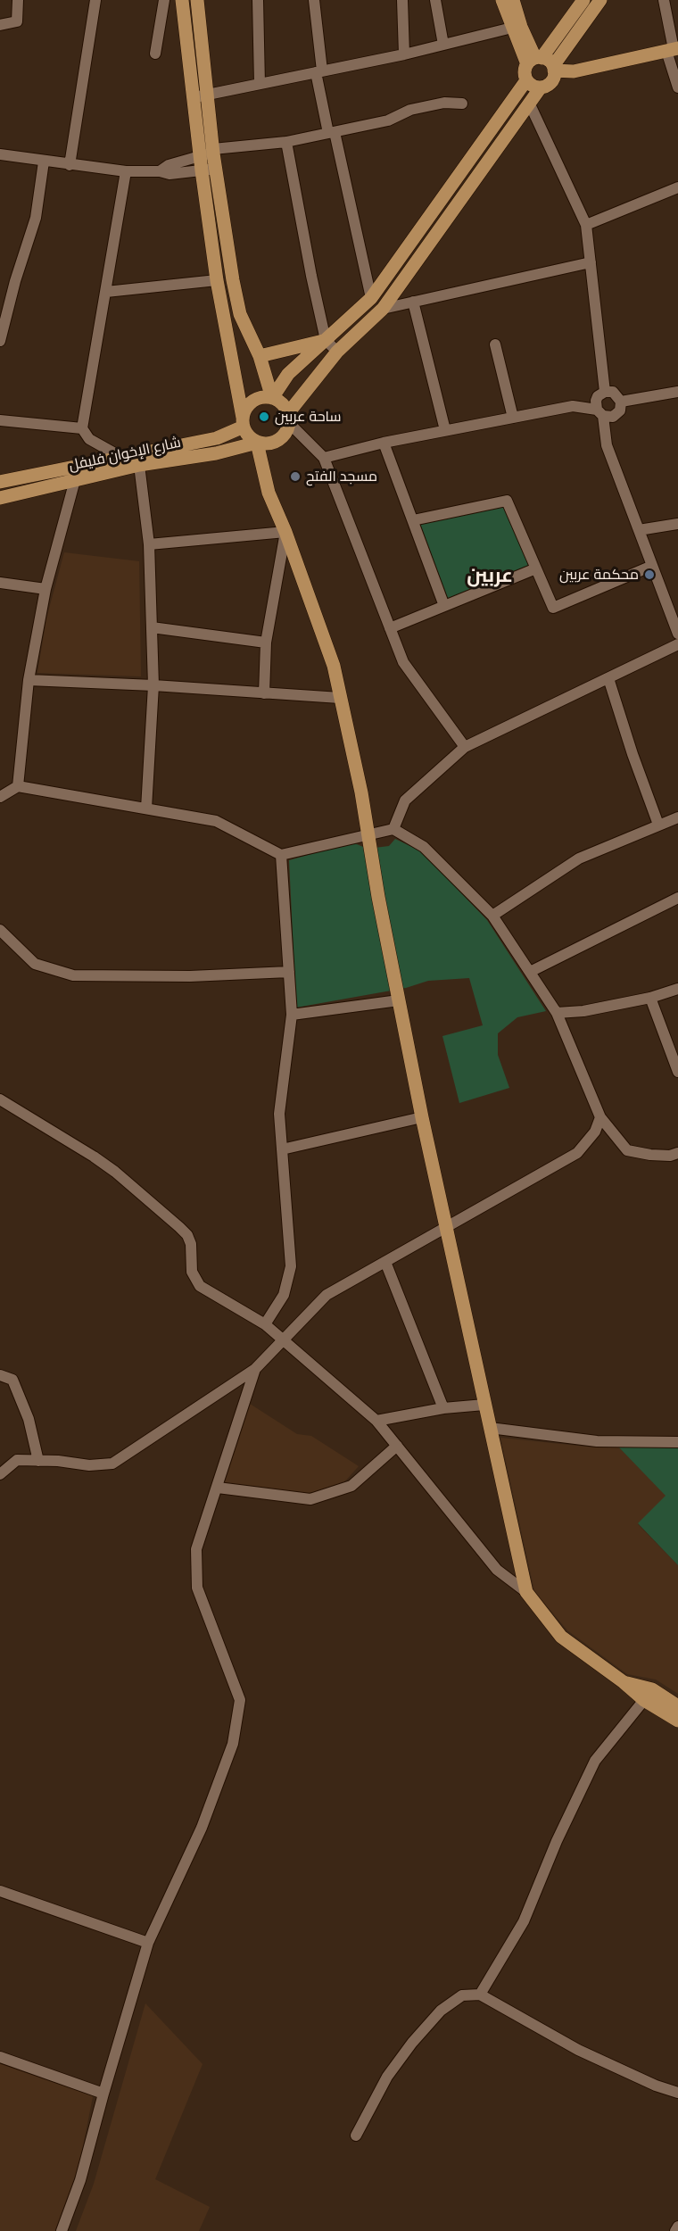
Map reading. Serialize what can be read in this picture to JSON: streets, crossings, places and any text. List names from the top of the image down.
{
  "streets": {
    "main road": ["شارع الإخوان فليفل"]
  },
  "districts": ["عربين"],
  "places": ["ساحة عربين", "مسجد الفتح", "محكمة عربين"]
}
